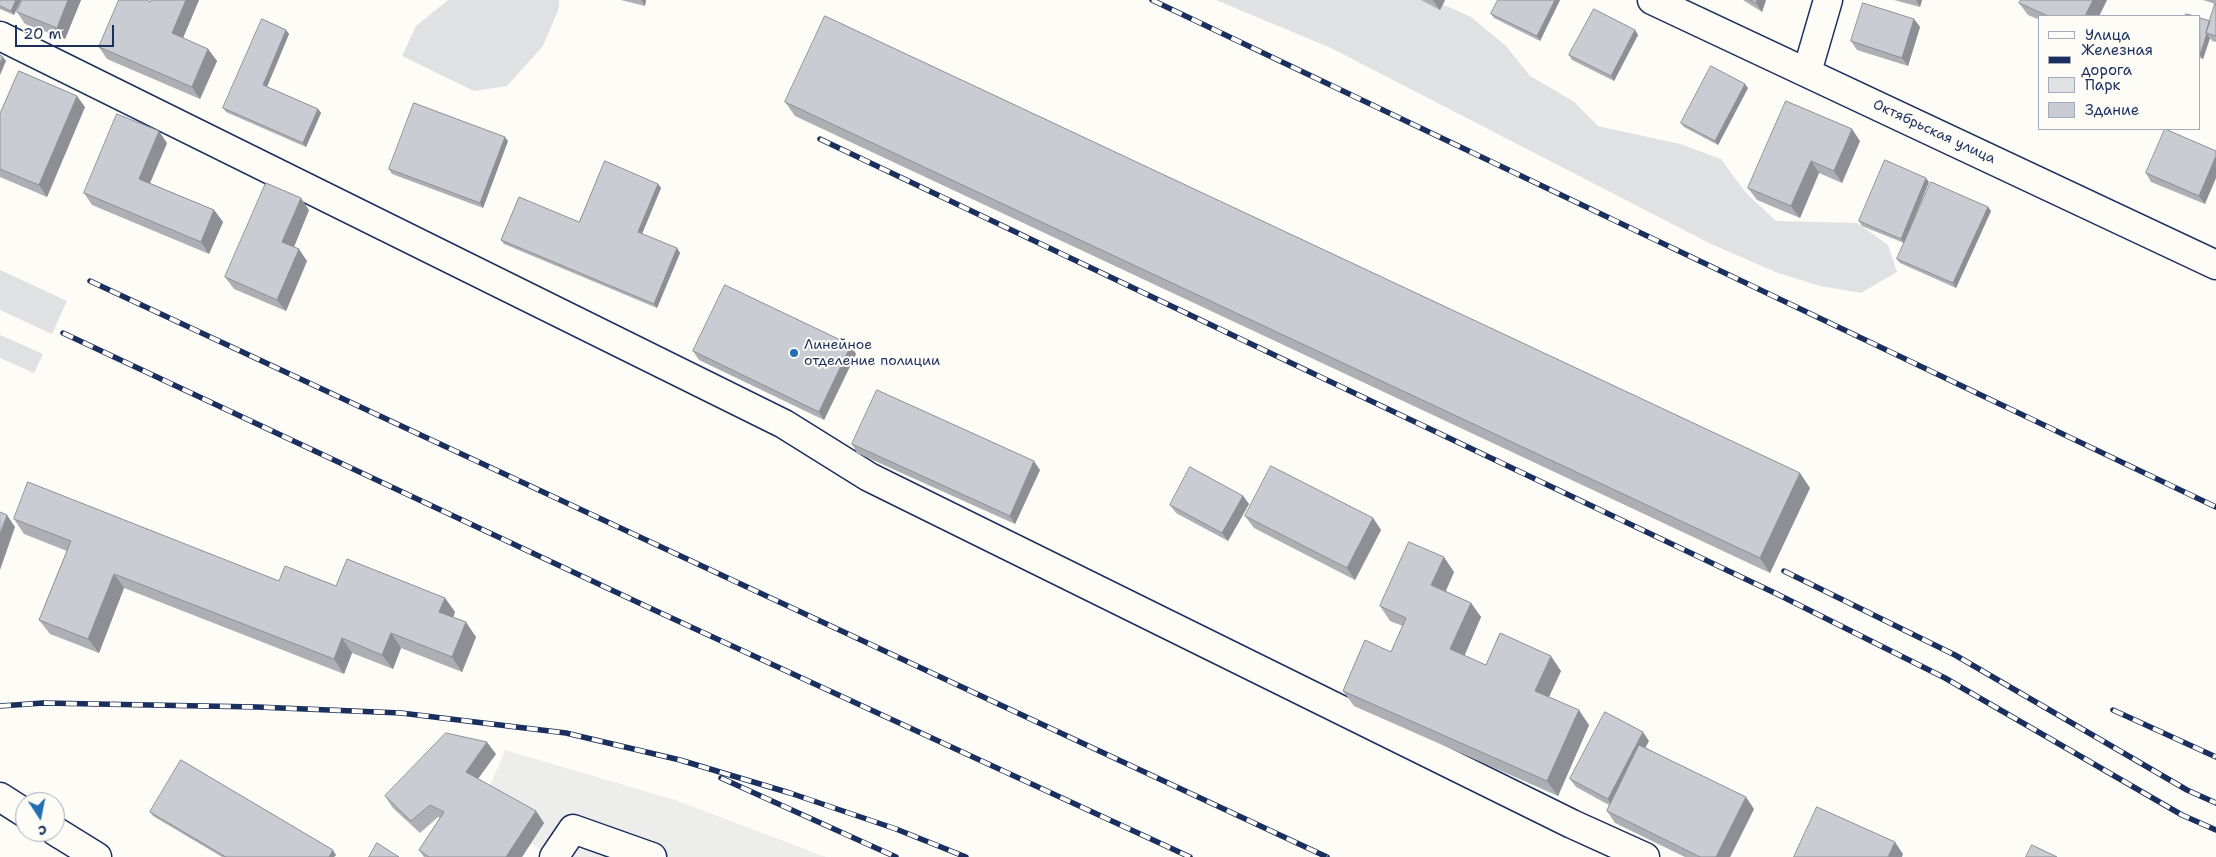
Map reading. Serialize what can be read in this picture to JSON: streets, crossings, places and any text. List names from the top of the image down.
{
  "streets": {
    "street": ["Октябрьская улица"]
  },
  "places": ["Линейное отделение полиции"],
  "legend": [
    "Улица",
    "Железная дорога",
    "Парк",
    "Здание"
  ],
  "scale_bar": "20 m",
  "north": "bottom"
}
